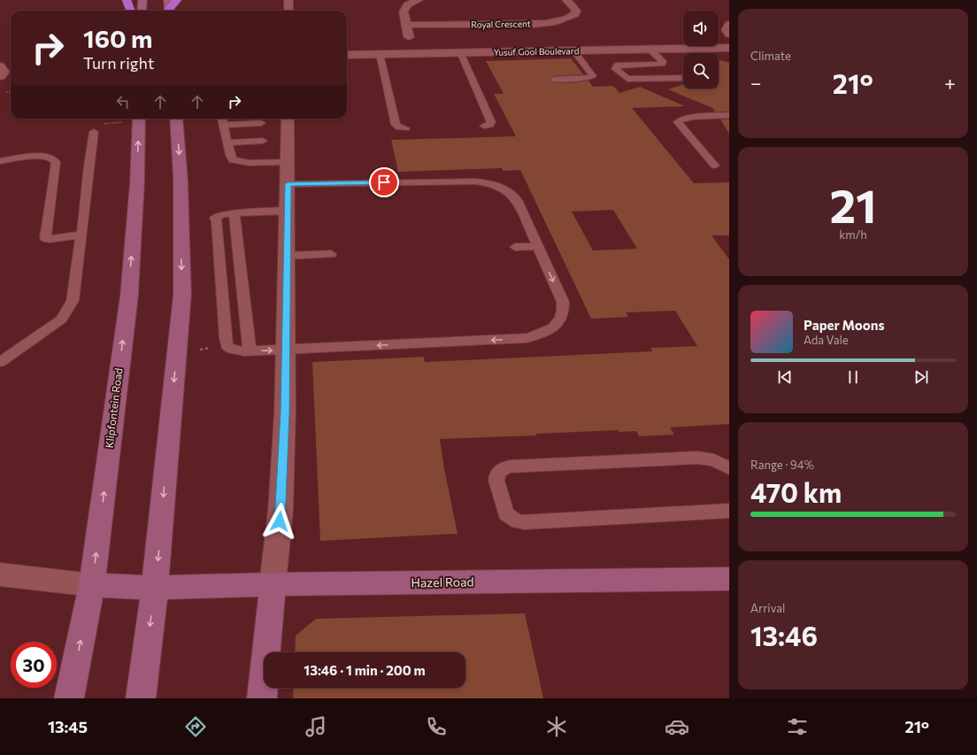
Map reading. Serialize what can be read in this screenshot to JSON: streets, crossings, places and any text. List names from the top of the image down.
{
  "streets": {
    "main road": ["Klipfontein Road", "Hazel Road"],
    "street": ["Royal Crescent", "Yusuf Gool Boulevard"]
  },
  "crossings": [
    ["Klipfontein Road", "Hazel Road"]
  ],
  "page": {
    "tile": [
      "Climate",
      ["21", "km/h"],
      ["Range · 94%", "470 km"],
      ["Arrival", "13:46"]
    ],
    "turn": ["160 m", "Turn right"],
    "heat": ["−", "21°", "+"],
    "song": ["Paper Moons", "Ada Vale"],
    "limit": "30",
    "trip": "13:46 · 1 min · 200 m",
    "tabs": ["13:45", "21°"]
  }
}
